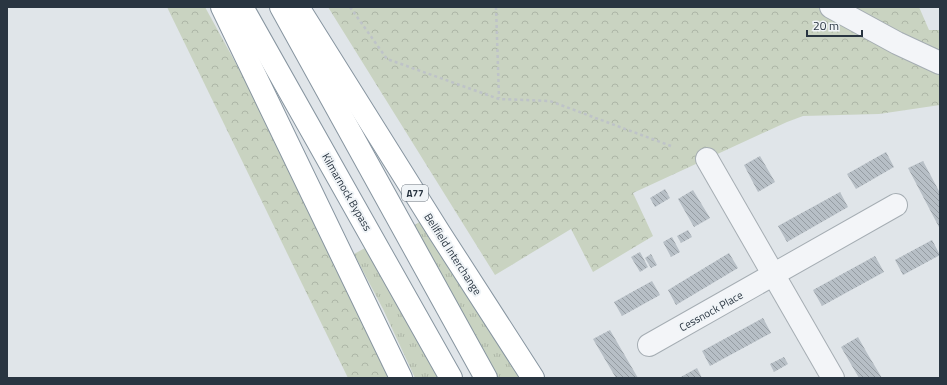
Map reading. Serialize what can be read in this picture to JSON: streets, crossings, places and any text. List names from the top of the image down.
{
  "streets": {
    "highway": ["Kilmarnock Bypass", "A77", "Bellfield Interchange"],
    "street": ["Cessnock Place"]
  },
  "scale_bar": "20 m"
}
